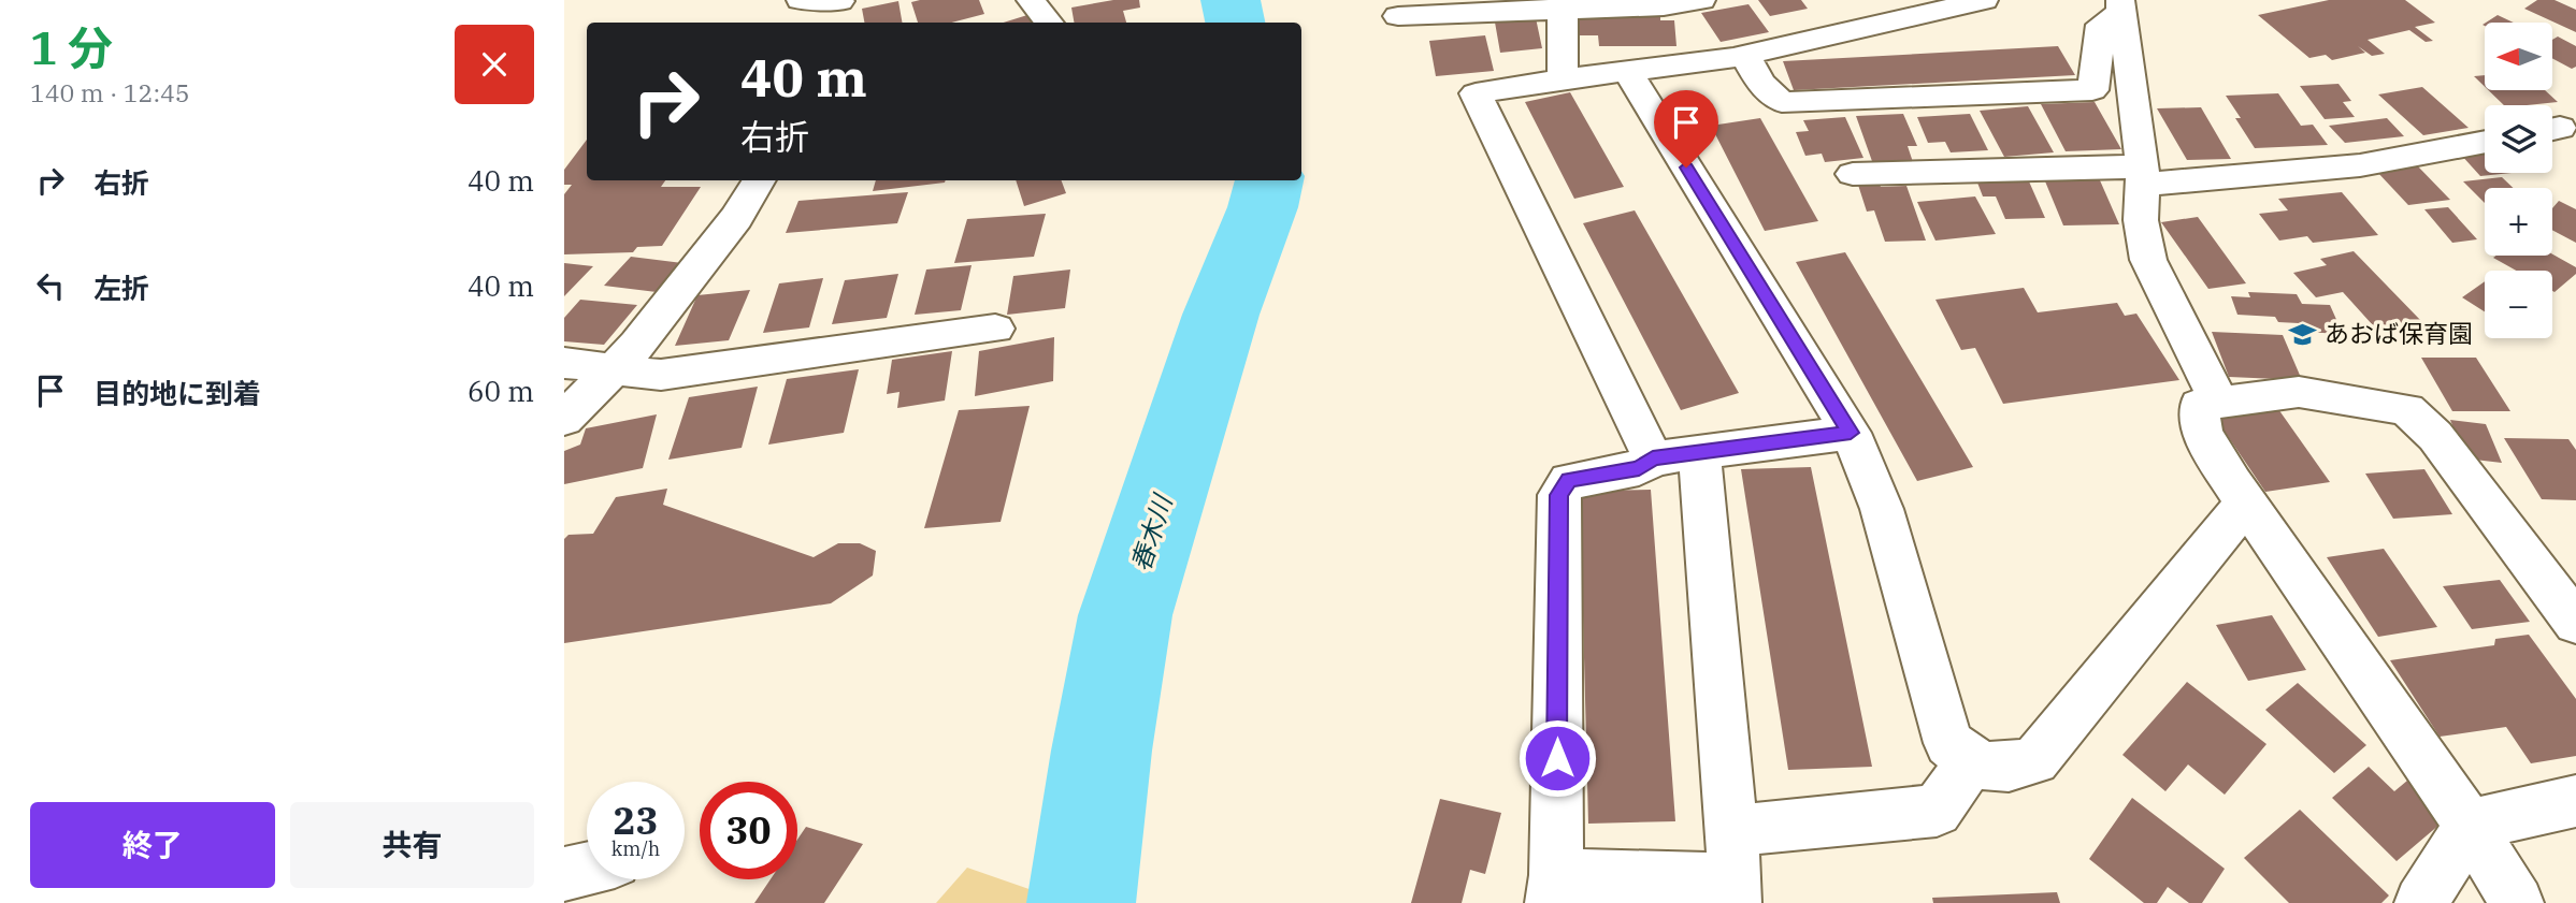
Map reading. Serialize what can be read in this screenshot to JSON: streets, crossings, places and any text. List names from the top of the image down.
{
  "water": ["春木川"],
  "places": {
    "school or university": ["あおば保育園"]
  },
  "north": "left",
  "page": {
    "heading": ["1 分", "140 m · 12:45"],
    "map_buttons": ["+", "−"],
    "turn": ["40 m", "右折"],
    "list": [
      {
        "name": "右折",
        "value": "40 m"
      },
      {
        "name": "左折",
        "value": "40 m"
      },
      {
        "name": "目的地に到着",
        "value": "60 m"
      }
    ],
    "speed": "23 km/h",
    "limit": "30",
    "buttons": ["終了", "共有"]
  }
}
